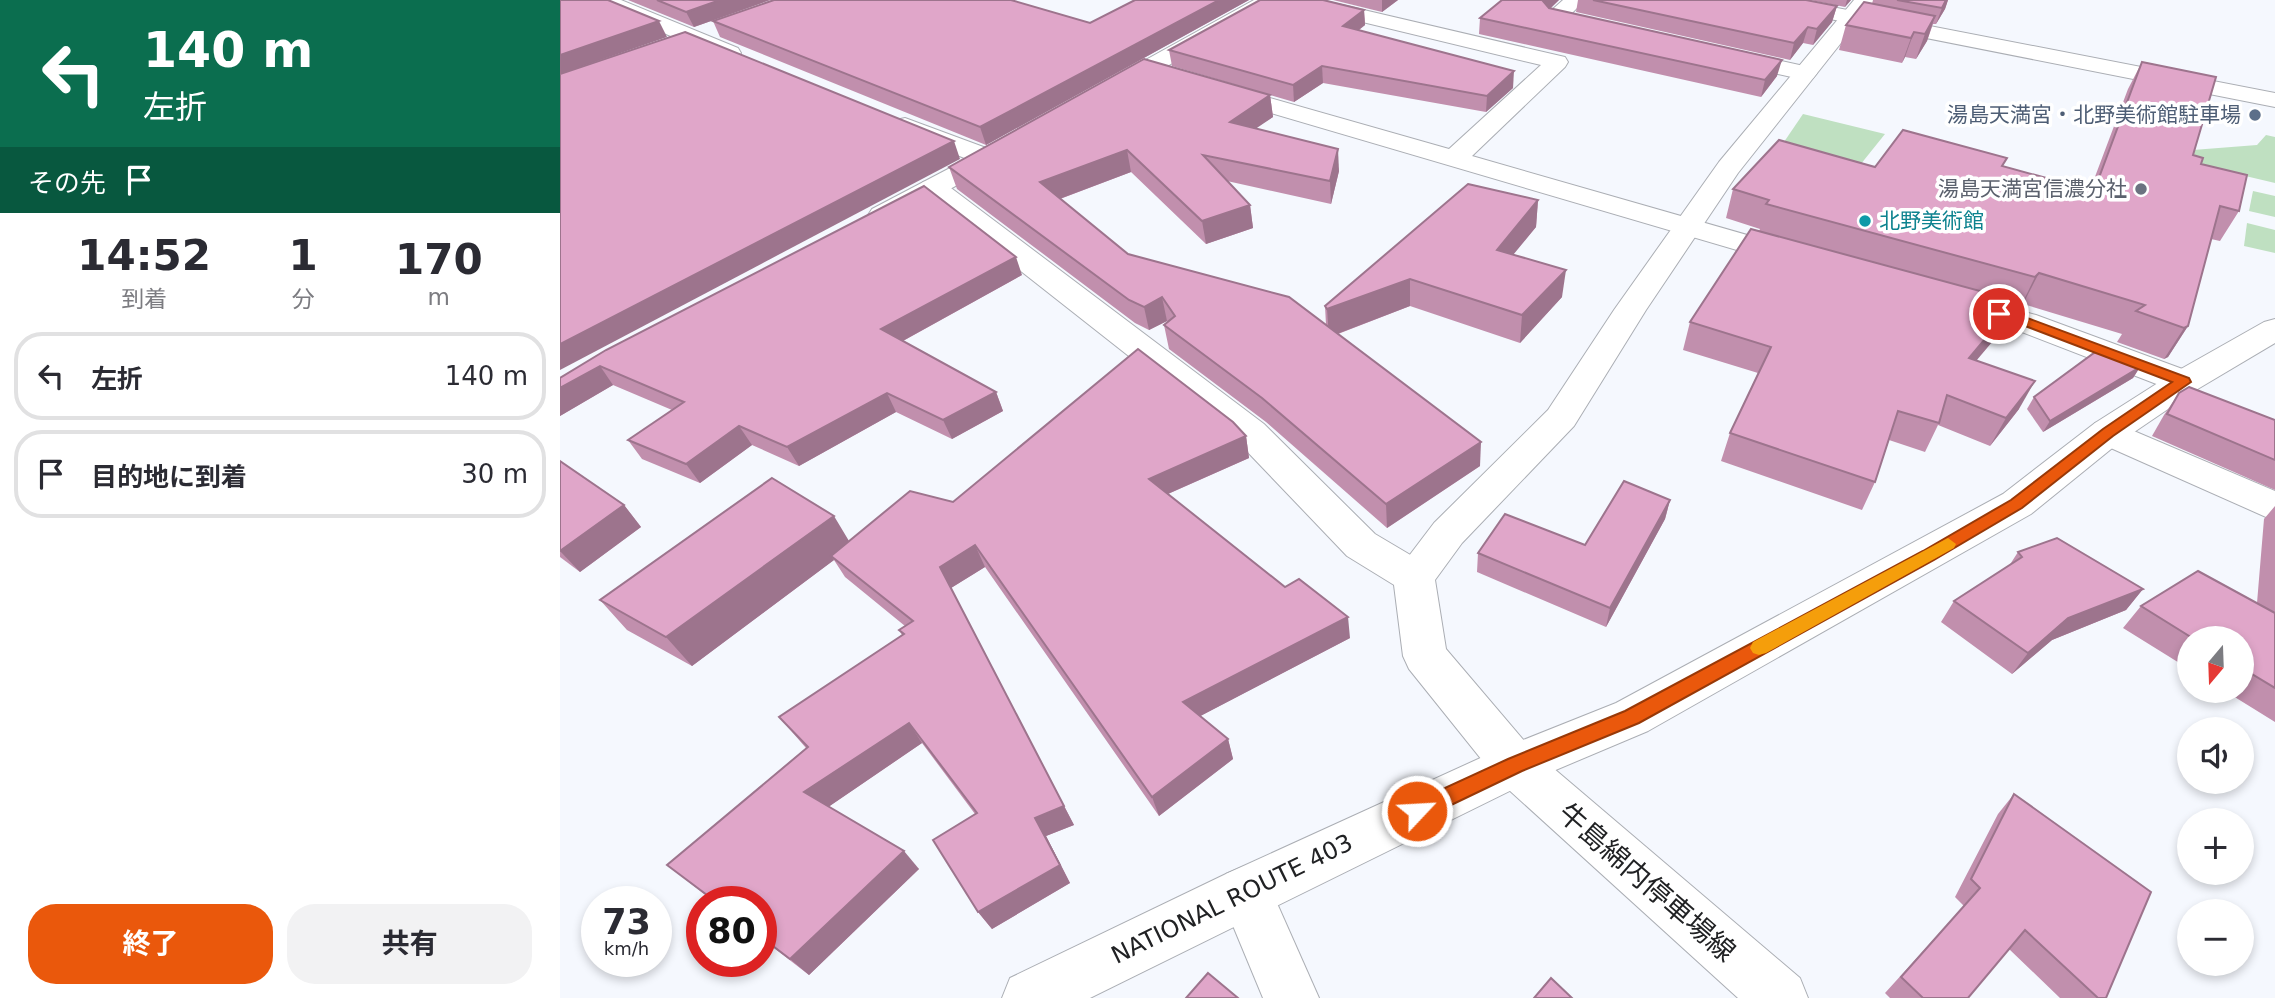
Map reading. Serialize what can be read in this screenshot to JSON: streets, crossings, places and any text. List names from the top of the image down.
{
  "streets": {
    "main road": ["牛島綿内停車場線", "NATIONAL ROUTE 403"]
  },
  "crossings": [
    ["牛島綿内停車場線", "NATIONAL ROUTE 403"]
  ],
  "places": ["湯島天満宮・北野美術館駐車場", "湯島天満宮信濃分社", "北野美術館"],
  "north": "bottom",
  "page": {
    "turn": ["140 m", "左折"],
    "then": "その先",
    "eta": [
      "14:52",
      "到着",
      "1",
      "分",
      "170",
      "m"
    ],
    "list": [
      {
        "name": "左折",
        "value": "140 m"
      },
      {
        "name": "目的地に到着",
        "value": "30 m"
      }
    ],
    "map_buttons": ["+", "−"],
    "speed": "73 km/h",
    "limit": "80",
    "buttons": ["終了", "共有"]
  }
}
